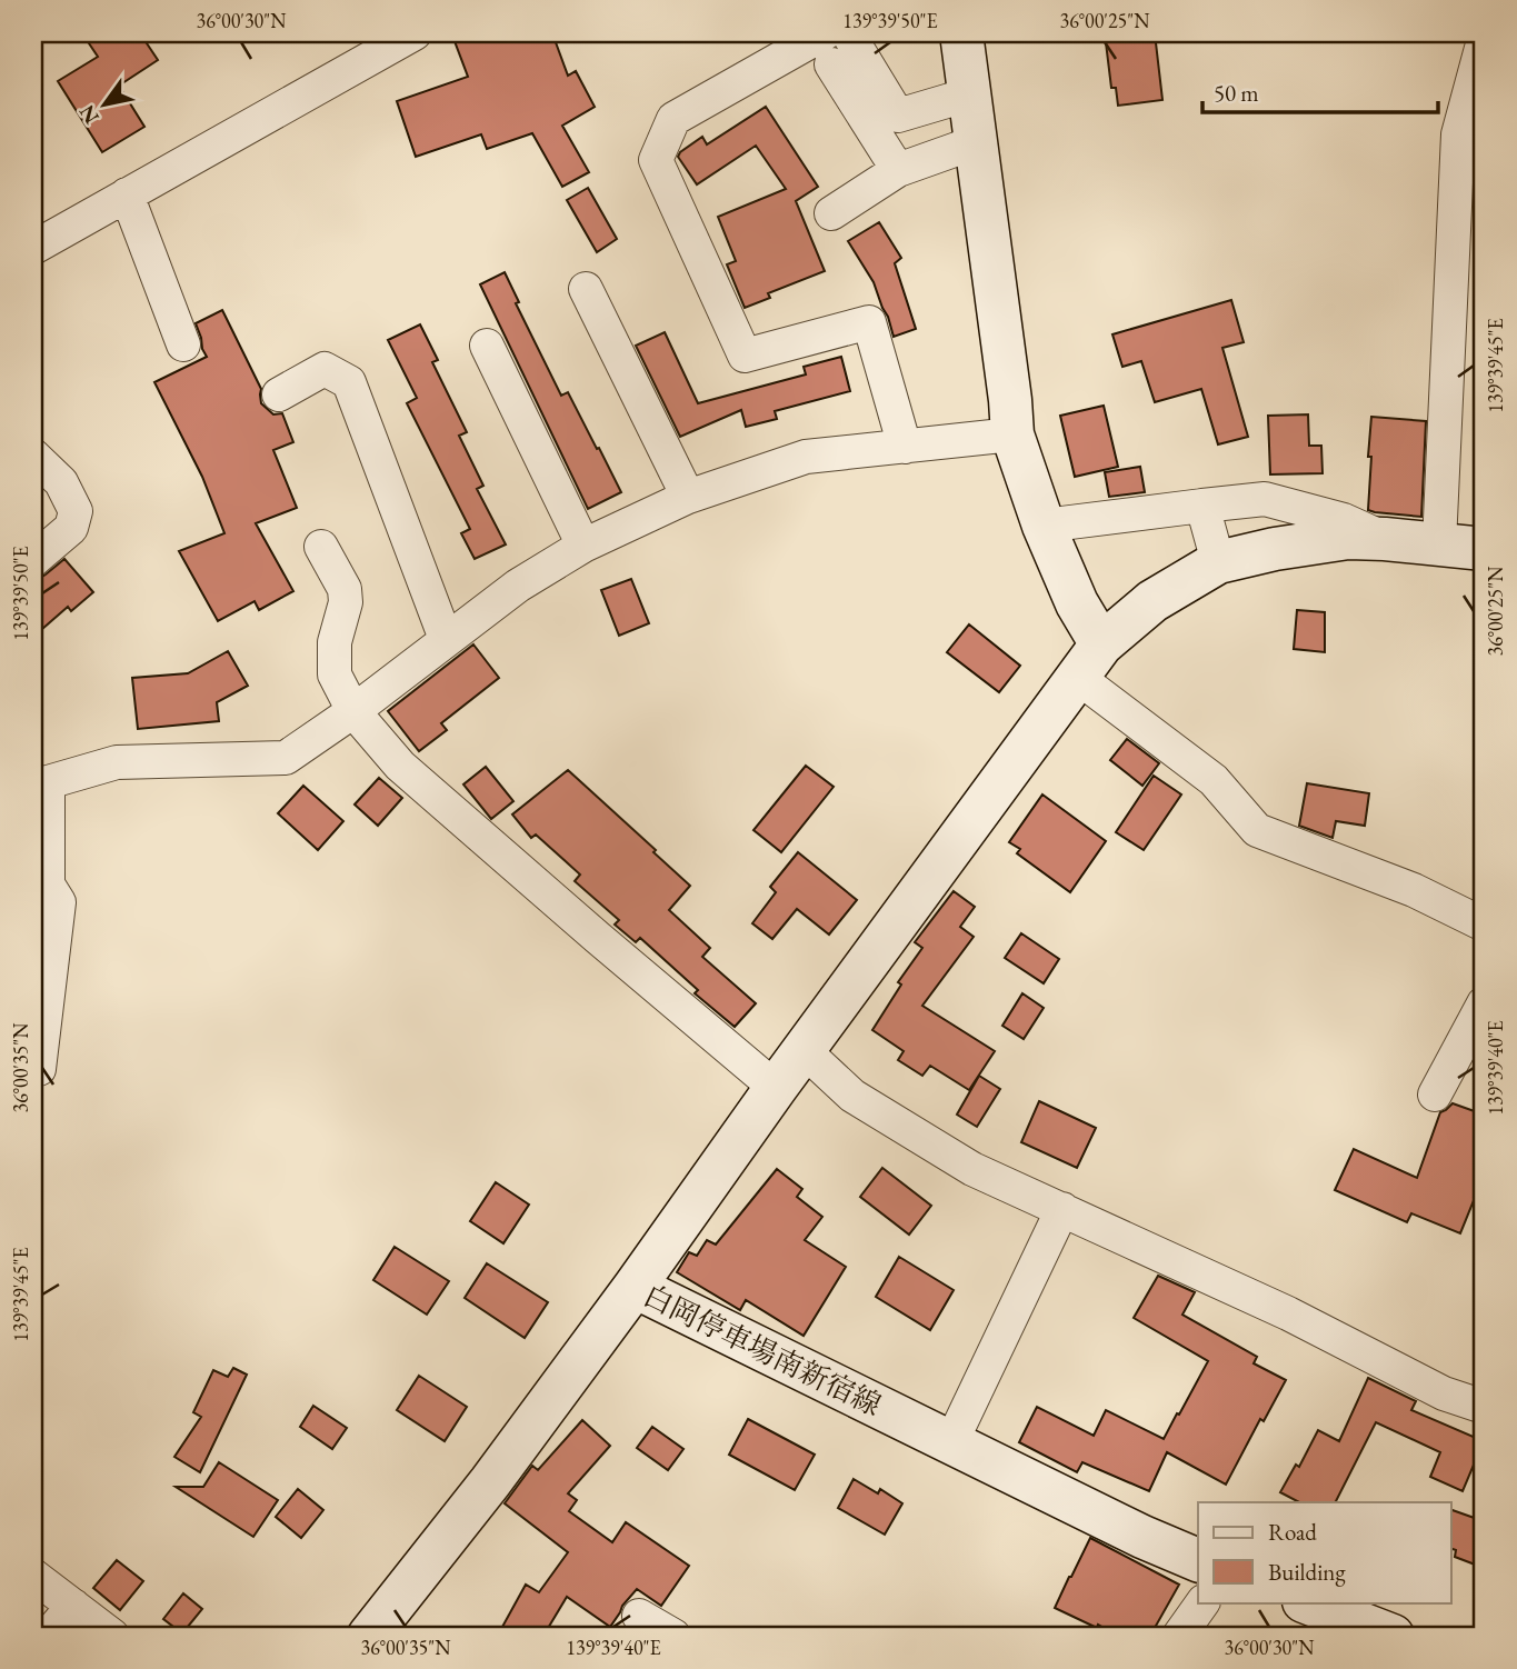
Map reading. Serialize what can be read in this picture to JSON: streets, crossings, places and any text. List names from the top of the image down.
{
  "streets": {
    "street": ["白岡停車場南新宿線"]
  },
  "legend": ["Road", "Building"],
  "scale_bar": "50 m",
  "north": "bottom left",
  "coordinates": [
    "36°00'30\"N",
    "139°39'50\"E",
    "36°00'25\"N",
    "139°39'45\"E",
    "139°39'40\"E",
    "36°00'35\"N"
  ]
}
